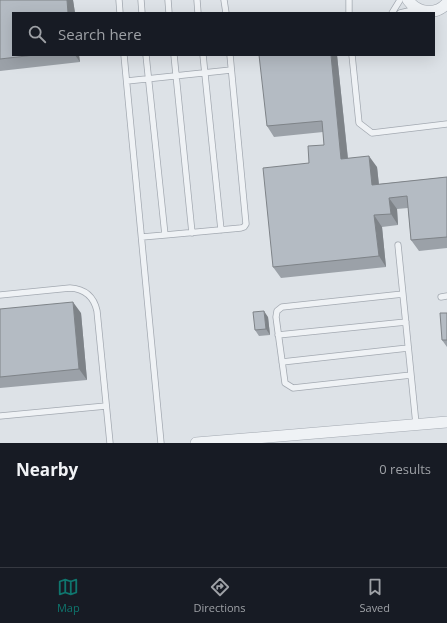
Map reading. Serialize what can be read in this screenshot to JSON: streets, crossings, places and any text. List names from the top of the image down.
{
  "page": {
    "search": "Search here",
    "heading": ["Nearby", "0 results"],
    "nav": ["Map", "Directions", "Saved"]
  }
}
